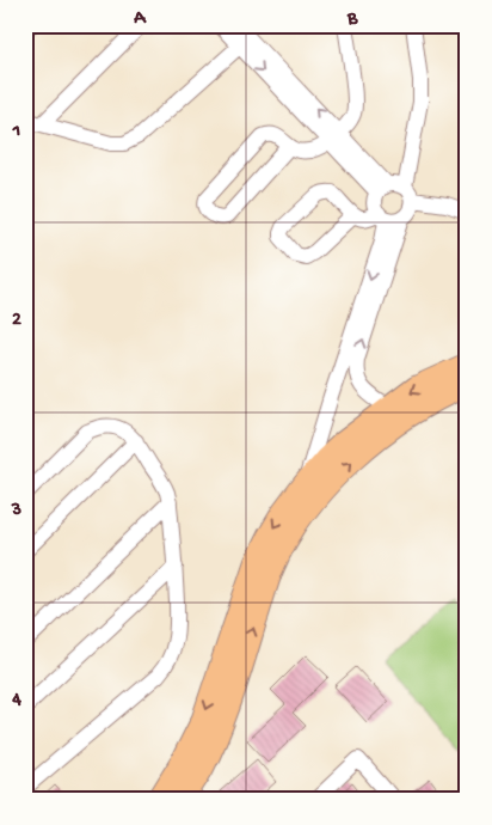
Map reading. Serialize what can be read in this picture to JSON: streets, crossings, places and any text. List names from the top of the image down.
{
  "grid": {
    "columns": ["A", "B"],
    "rows": [
      "1",
      "2",
      "3",
      "4"
    ]
  }
}
